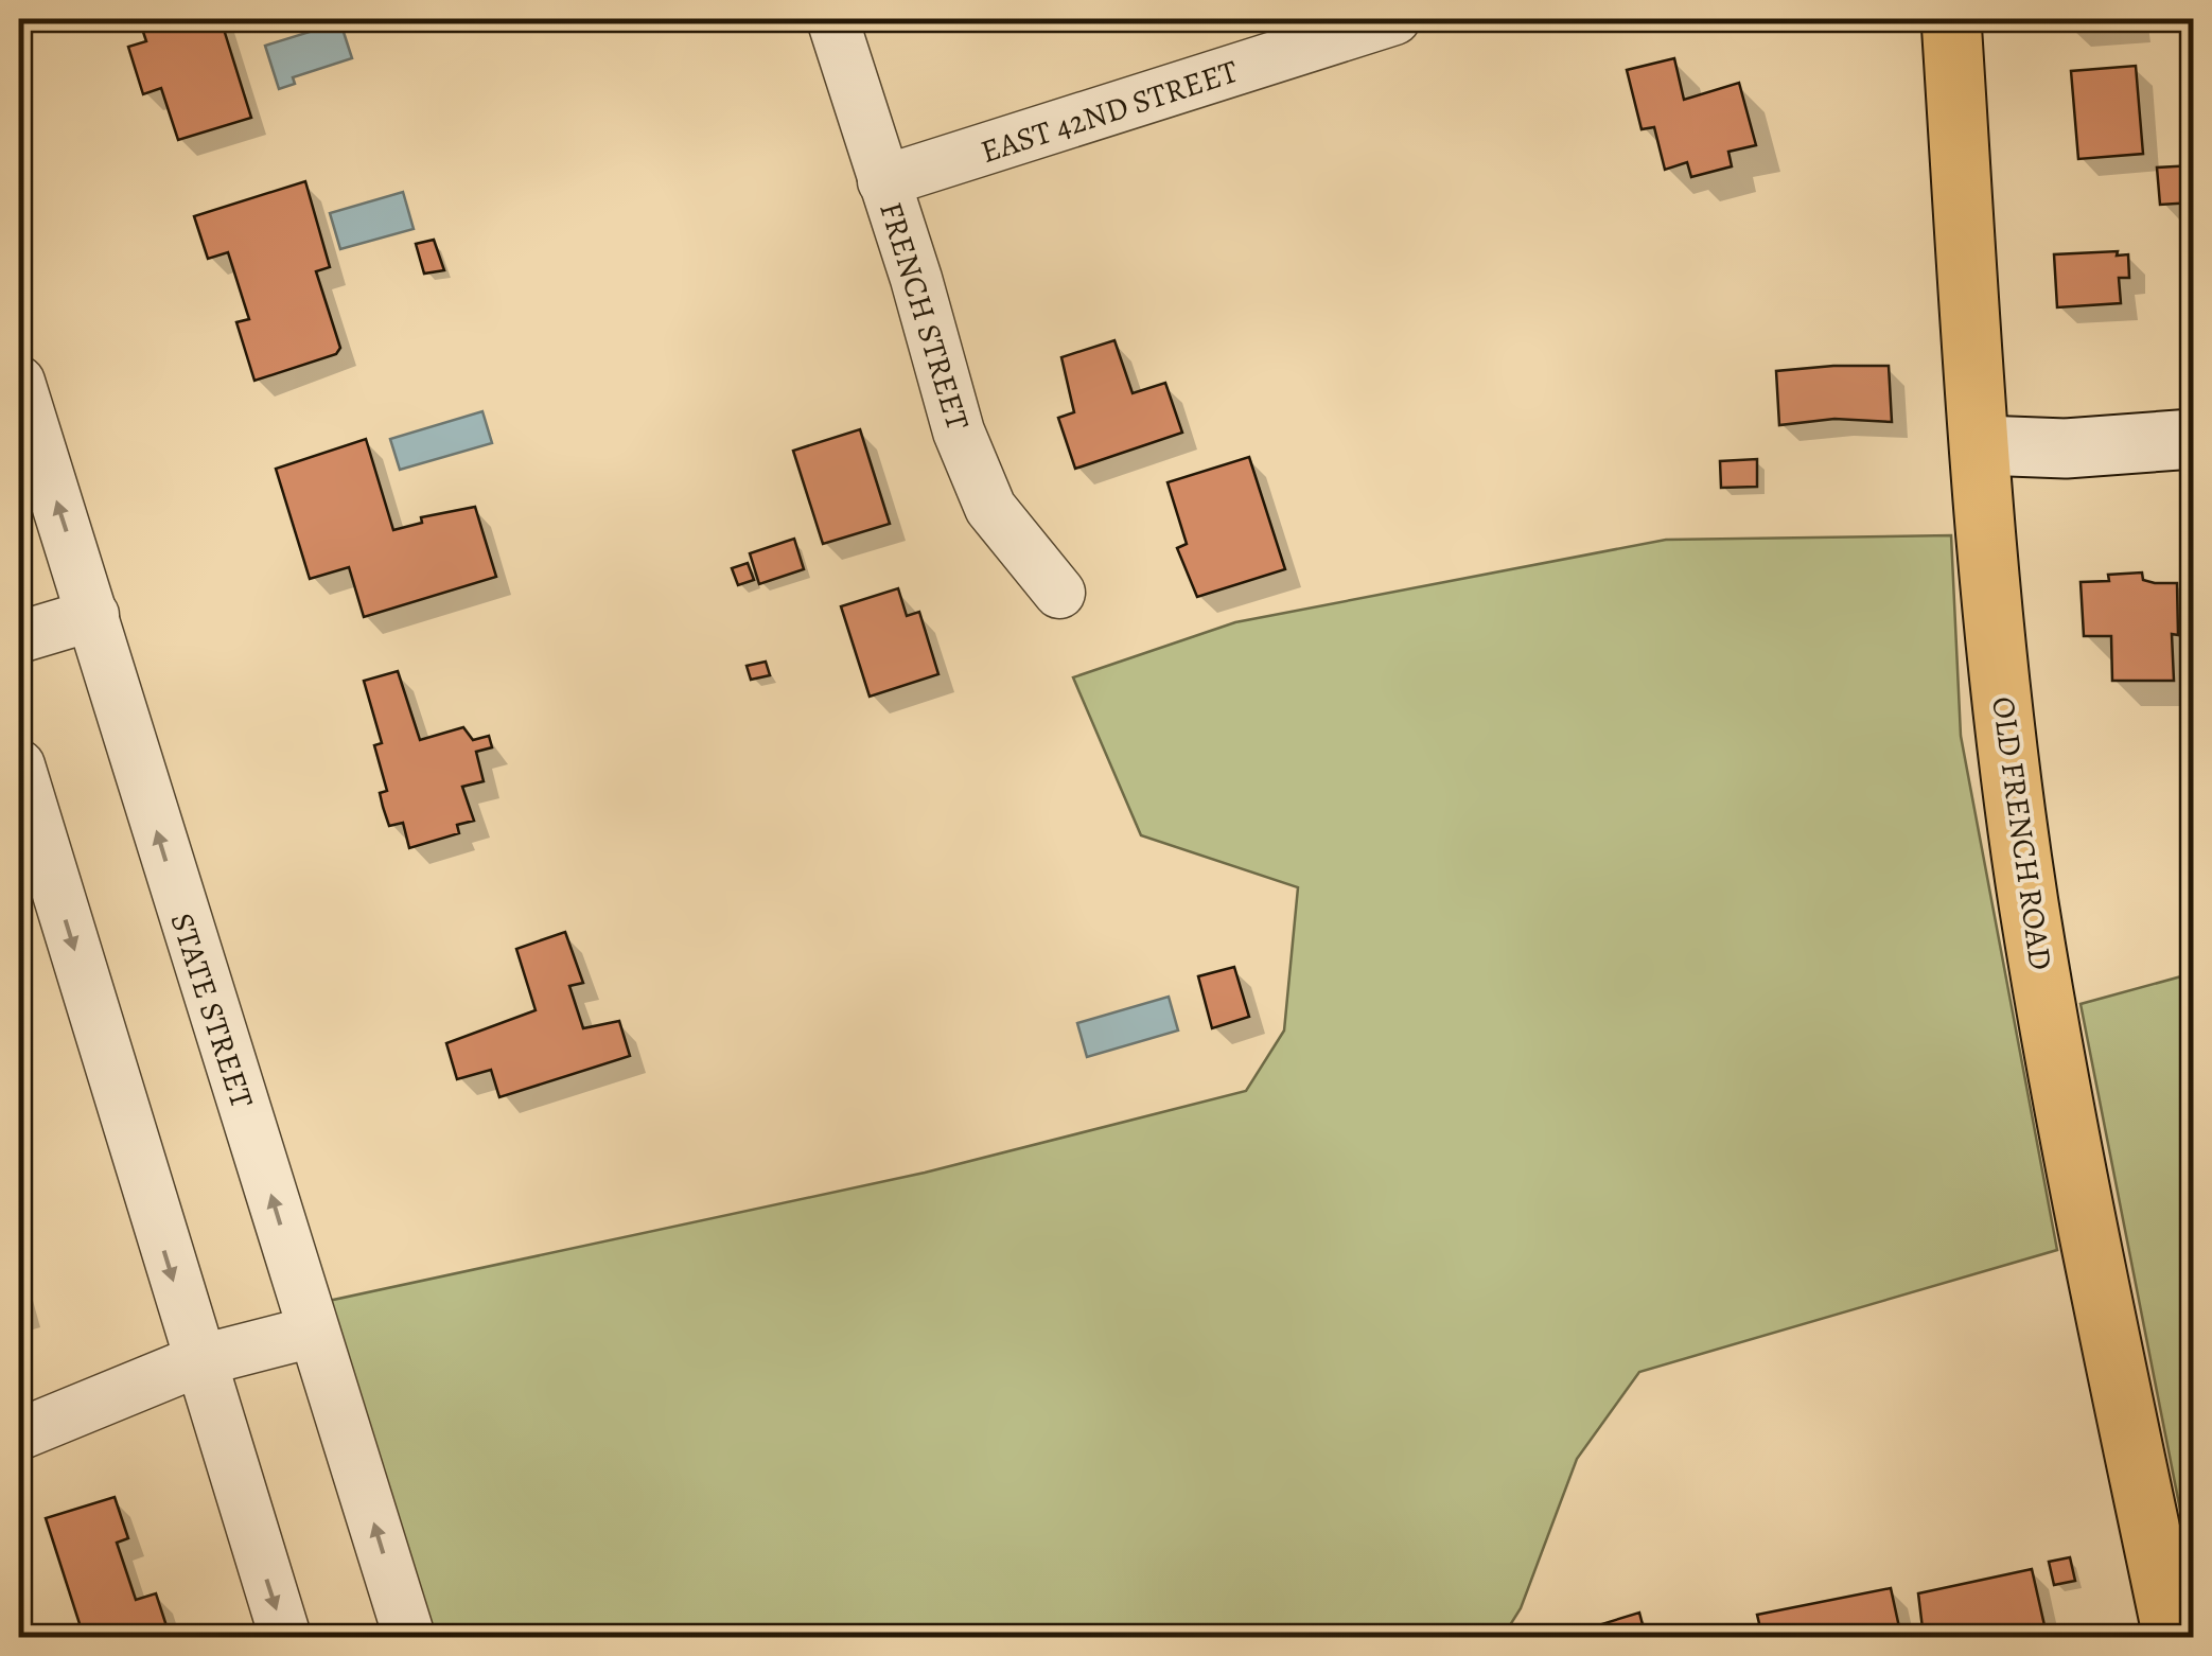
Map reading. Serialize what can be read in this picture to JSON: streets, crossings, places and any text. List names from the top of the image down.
{
  "streets": {
    "main road": ["OLD FRENCH ROAD"],
    "street": ["EAST 42ND STREET", "FRENCH STREET", "STATE STREET"]
  },
  "crossings": [
    ["EAST 42ND STREET", "FRENCH STREET"]
  ]
}
